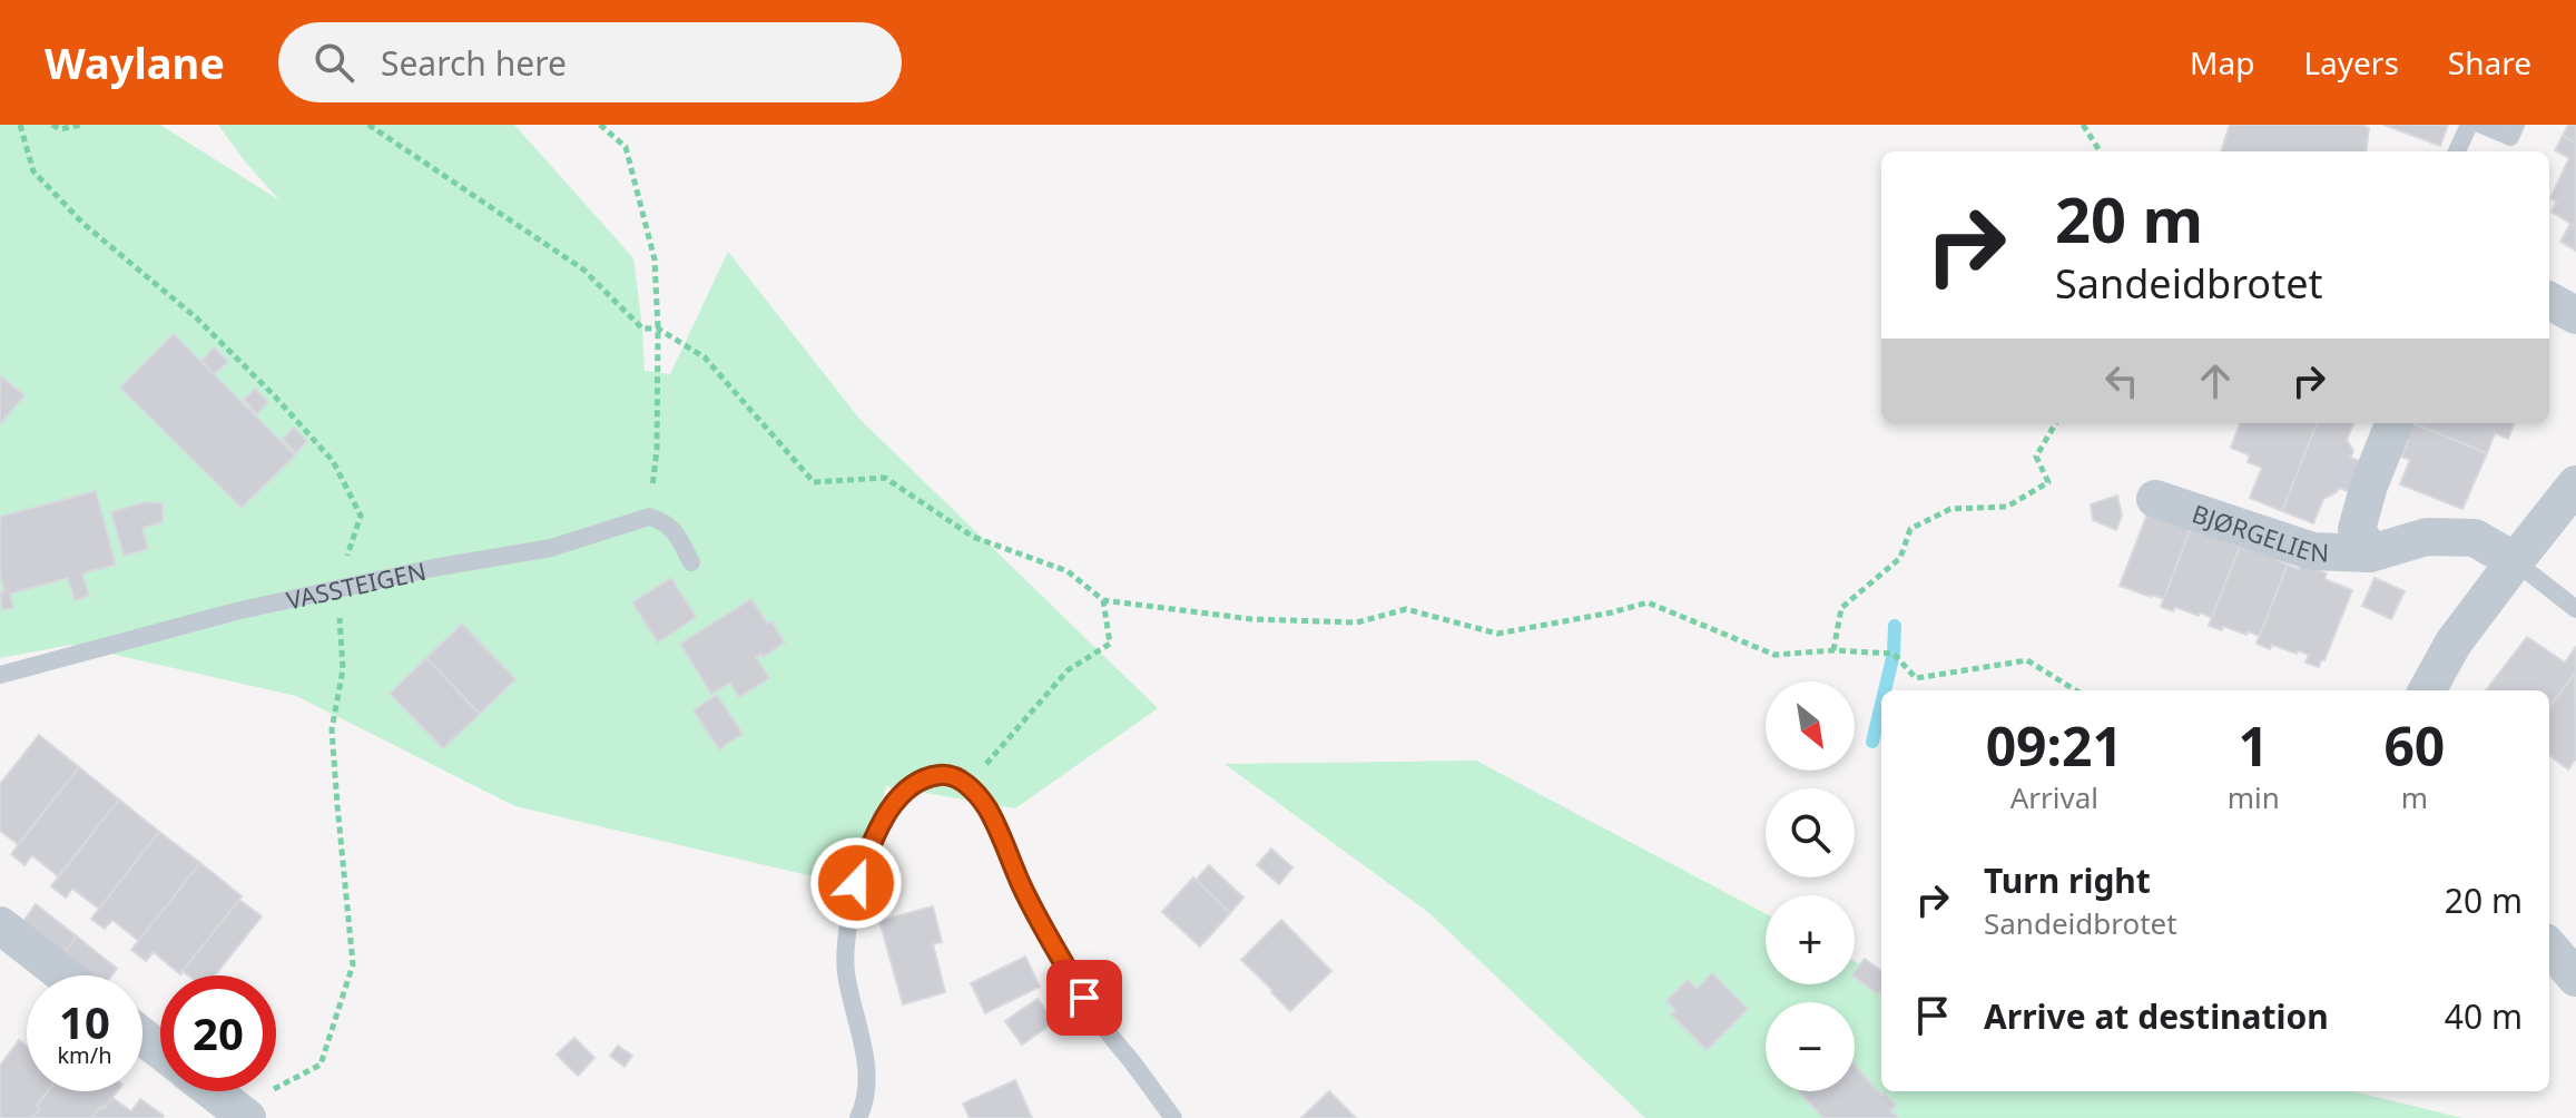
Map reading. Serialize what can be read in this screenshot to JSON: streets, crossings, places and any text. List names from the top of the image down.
{
  "streets": {
    "street": ["BJØRGELIEN"],
    "lane": ["VASSTEIGEN"]
  },
  "north": "bottom right",
  "page": {
    "header": "Waylane",
    "search": "Search here",
    "nav": ["Map", "Layers", "Share"],
    "turn": ["20 m", "Sandeidbrotet"],
    "map_buttons": ["+", "−"],
    "eta": [
      "09:21",
      "Arrival",
      "1",
      "min",
      "60",
      "m"
    ],
    "list": [
      {
        "name": "Turn right",
        "note": "Sandeidbrotet",
        "value": "20 m"
      },
      {
        "name": "Arrive at destination",
        "value": "40 m"
      }
    ],
    "speed": "10 km/h",
    "limit": "20"
  }
}
